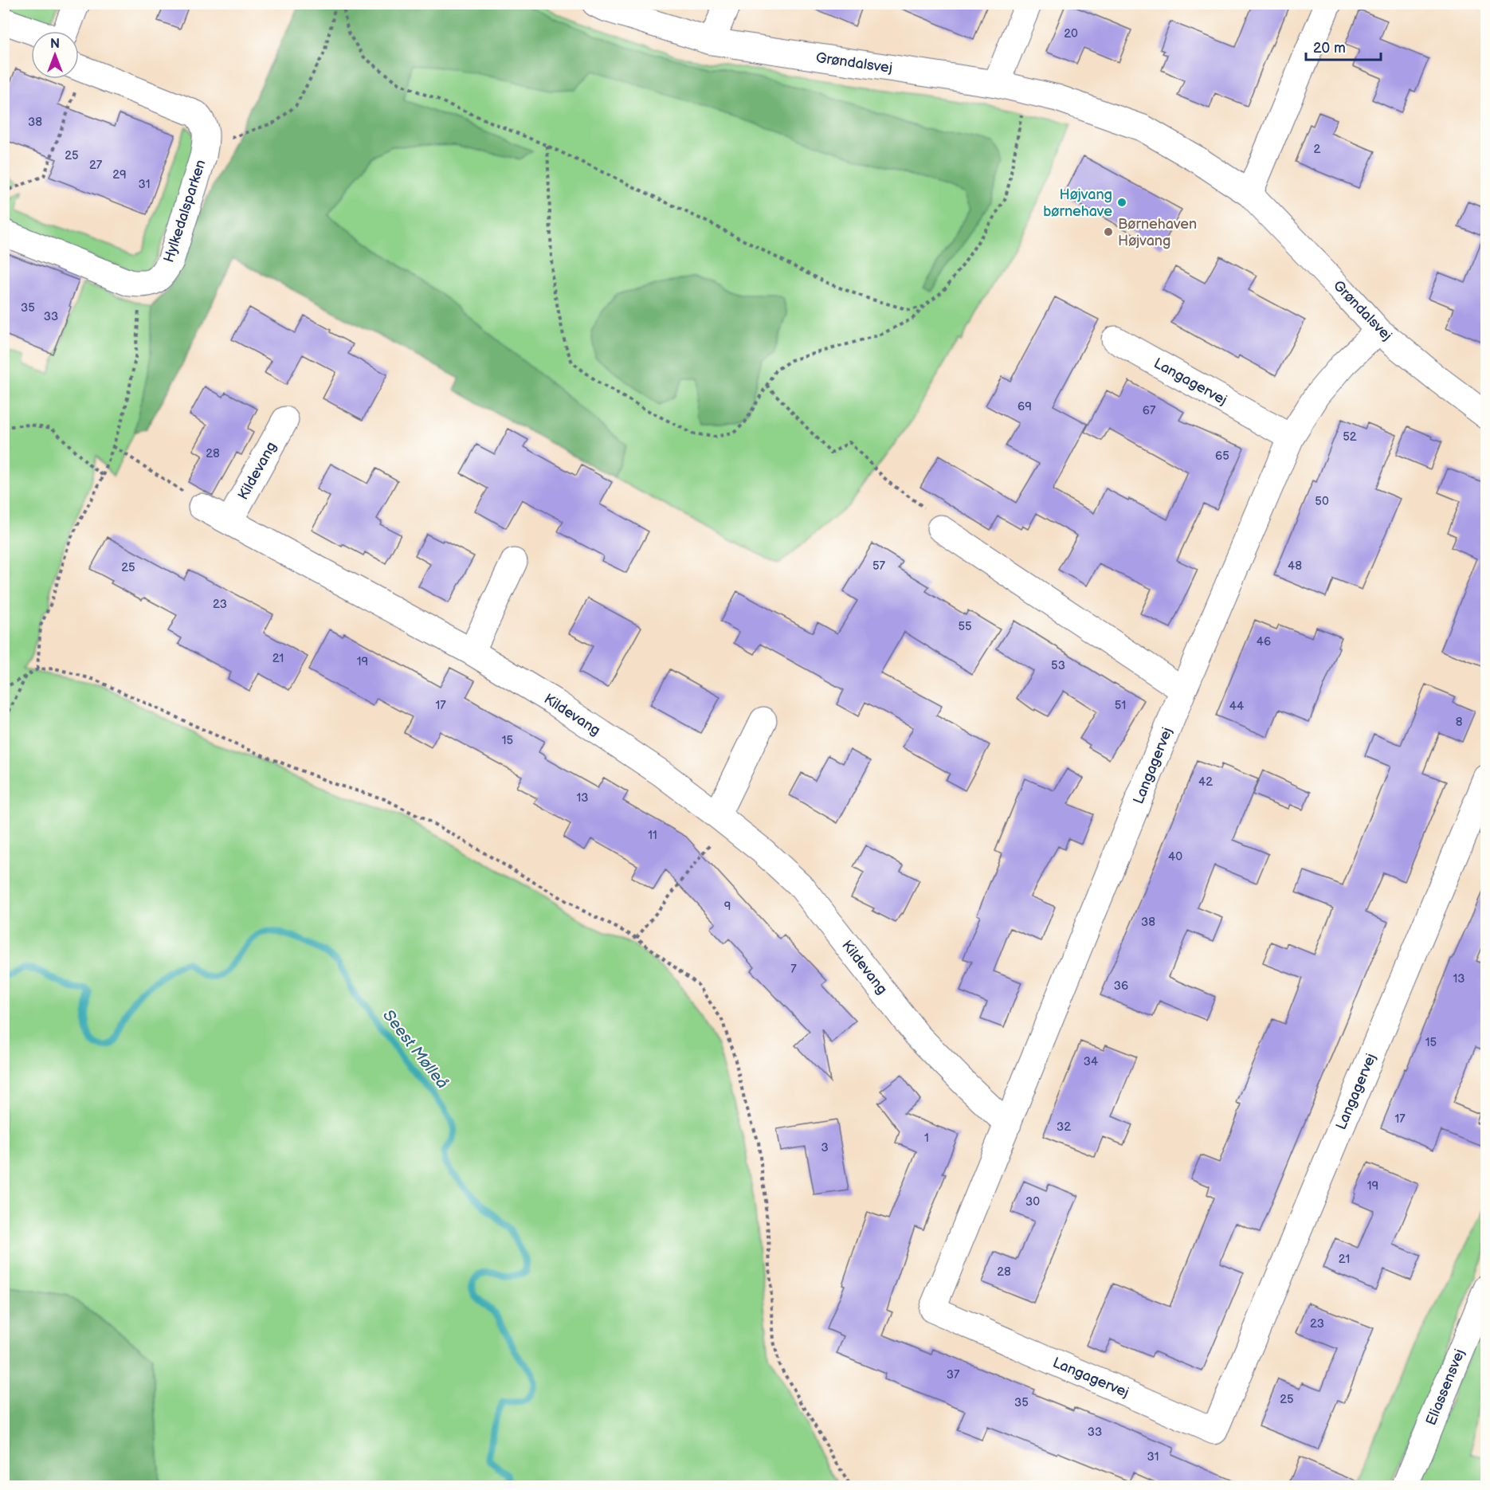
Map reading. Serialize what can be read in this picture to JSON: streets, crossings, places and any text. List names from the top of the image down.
{
  "streets": {
    "street": [
      "Grøndalsvej",
      "Hylkedalsparken",
      "Langagervej",
      "Kildevang",
      "Eliassensvej"
    ]
  },
  "crossings": [
    ["Grøndalsvej", "Langagervej"],
    ["Langagervej", "Kildevang"]
  ],
  "water": ["Seest Mølleå"],
  "places": ["Højvang børnehave", "Børnehaven Højvang"],
  "house_numbers": [
    "20",
    "38",
    "2",
    "25",
    "27",
    "29",
    "31",
    "35",
    "33",
    "69",
    "67",
    "52",
    "28",
    "65",
    "50",
    "57",
    "48",
    "25",
    "23",
    "55",
    "46",
    "21",
    "19",
    "53",
    "17",
    "51",
    "44",
    "8",
    "15",
    "42",
    "13",
    "11",
    "40",
    "9",
    "38",
    "7",
    "13",
    "36",
    "15",
    "34",
    "17",
    "32",
    "1",
    "3",
    "19",
    "30",
    "21",
    "28",
    "23",
    "37",
    "25",
    "35",
    "33",
    "31"
  ],
  "scale_bar": "20 m",
  "north": "top"
}
